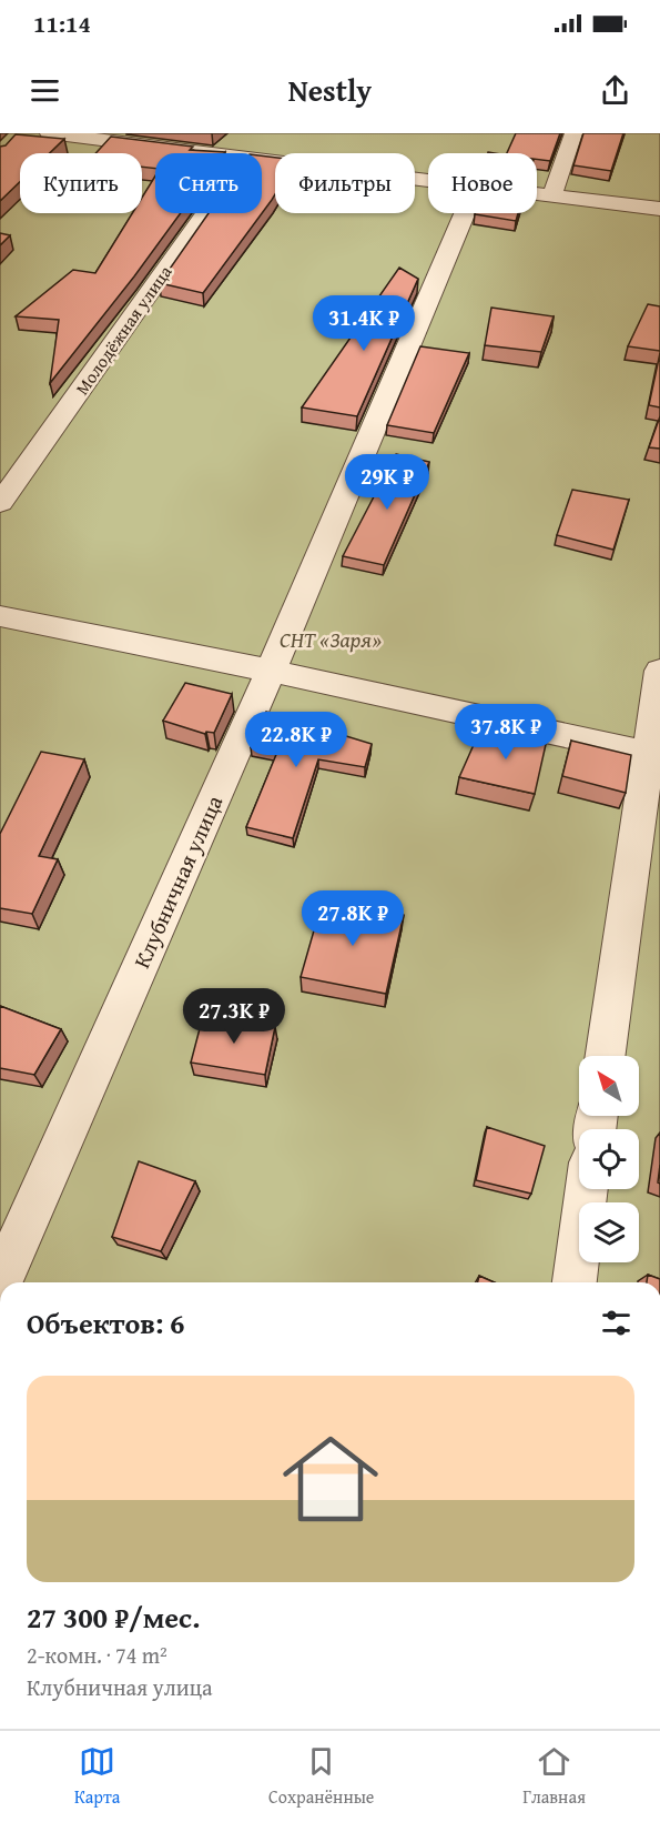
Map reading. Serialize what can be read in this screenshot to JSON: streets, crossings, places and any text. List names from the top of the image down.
{
  "streets": {
    "street": ["Молодёжная улица", "Клубничная улица"]
  },
  "parks": ["СНТ «Заря»"],
  "north": "top left",
  "page": {
    "status": "11:14",
    "header": "Nestly",
    "chip": [
      "Купить",
      "Снять",
      "Фильтры",
      "Новое"
    ],
    "price": [
      "31.4K ₽",
      "29K ₽",
      "37.8K ₽",
      "22.8K ₽",
      "27.8K ₽",
      "27.3K ₽"
    ],
    "heading": "Объектов: 6",
    "list": [
      {
        "name": "27 300 ₽/мес.",
        "note": "2-комн. · 74 m² · Клубничная улица"
      }
    ],
    "tabs": ["Карта", "Сохранённые", "Главная"]
  }
}
